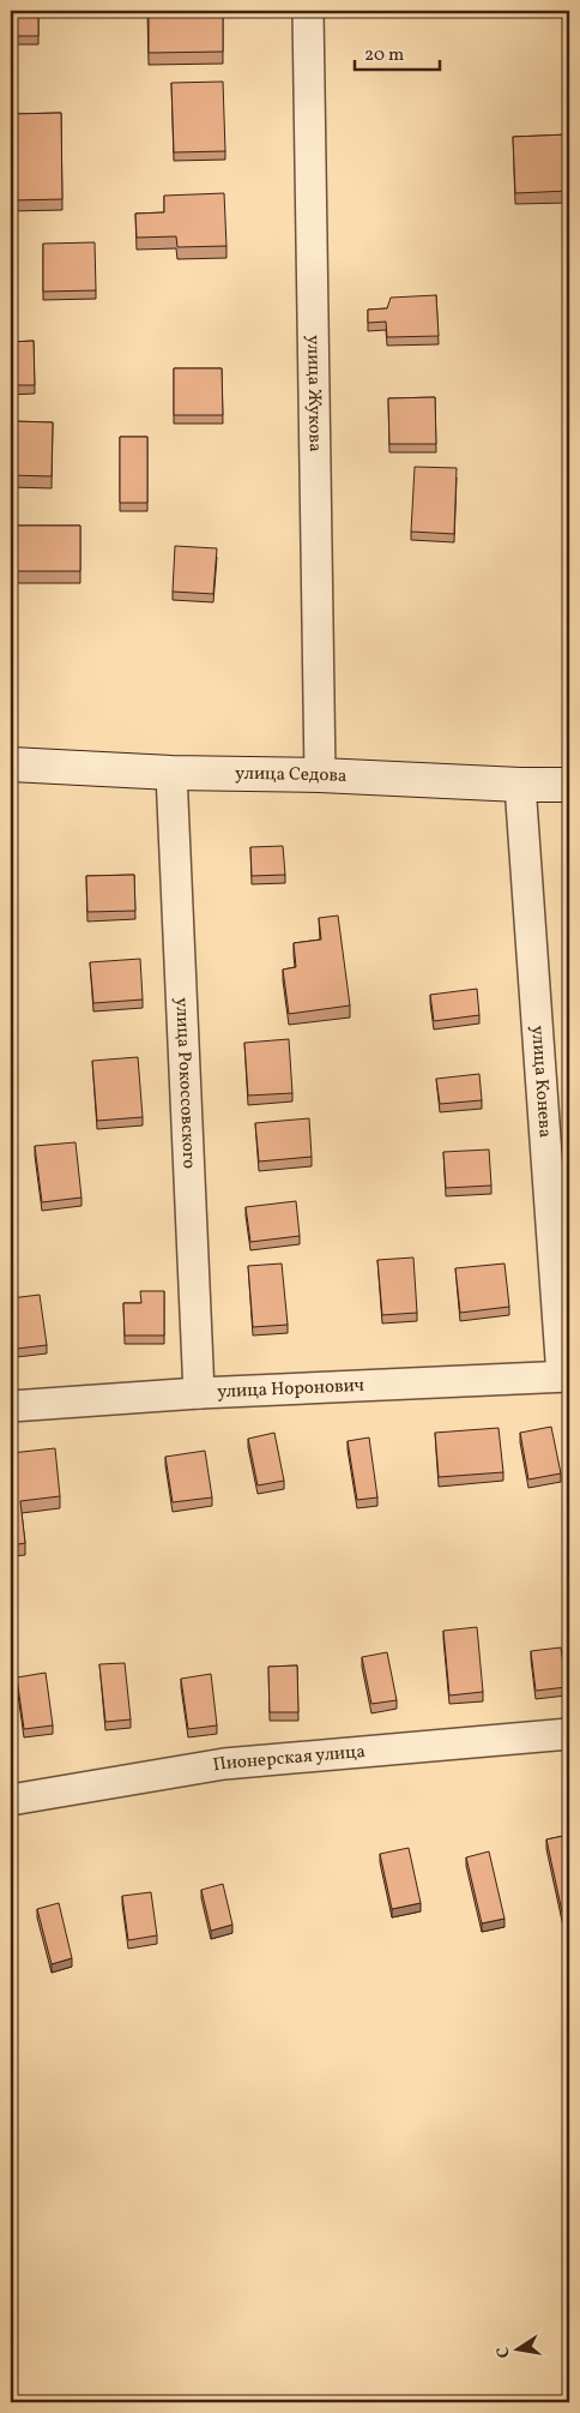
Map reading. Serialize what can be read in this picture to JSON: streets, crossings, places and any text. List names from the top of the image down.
{
  "streets": {
    "street": [
      "улица Жукова",
      "улица Седова",
      "улица Конева",
      "улица Рокоссовского",
      "улица Норонович",
      "Пионерская улица"
    ]
  },
  "crossings": [
    ["улица Жукова", "улица Седова"],
    ["улица Седова", "улица Конева"],
    ["улица Седова", "улица Рокоссовского"],
    ["улица Конева", "улица Норонович"],
    ["улица Рокоссовского", "улица Норонович"]
  ],
  "scale_bar": "20 m",
  "north": "left"
}
